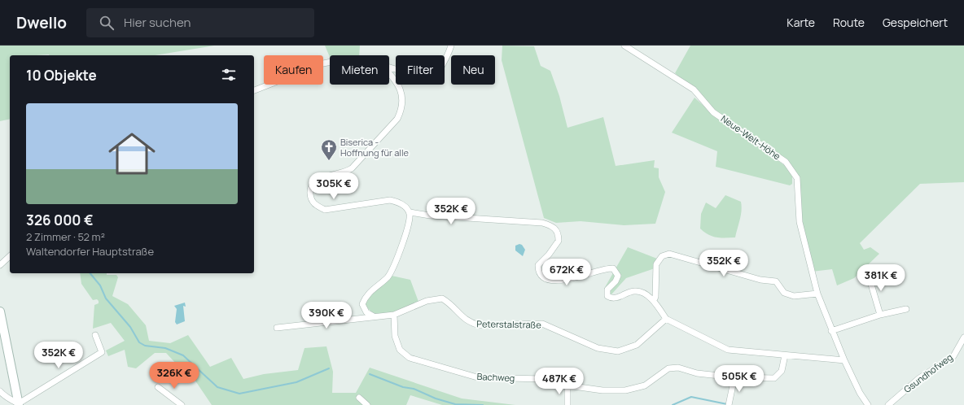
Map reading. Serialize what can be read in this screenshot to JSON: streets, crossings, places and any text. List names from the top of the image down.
{
  "streets": {
    "street": [
      "Neue-Welt-Höhe",
      "Peterstalstraße",
      "Gsundhofweg",
      "Bachweg"
    ]
  },
  "crossings": [
    ["Peterstalstraße", "Bachweg"]
  ],
  "places": {
    "church": ["Biserica - Hoffnung für alle"]
  },
  "page": {
    "header": "Dwello",
    "search": "Hier suchen",
    "nav": ["Karte", "Route", "Gespeichert"],
    "chip": [
      "Kaufen",
      "Mieten",
      "Filter",
      "Neu"
    ],
    "heading": "10 Objekte",
    "list": [
      {
        "name": "326 000 €",
        "note": "2 Zimmer · 52 m² · Waltendorfer Hauptstraße"
      }
    ],
    "price": [
      "305K €",
      "352K €",
      "352K €",
      "672K €",
      "381K €",
      "390K €",
      "352K €",
      "326K €",
      "505K €",
      "487K €"
    ]
  }
}
